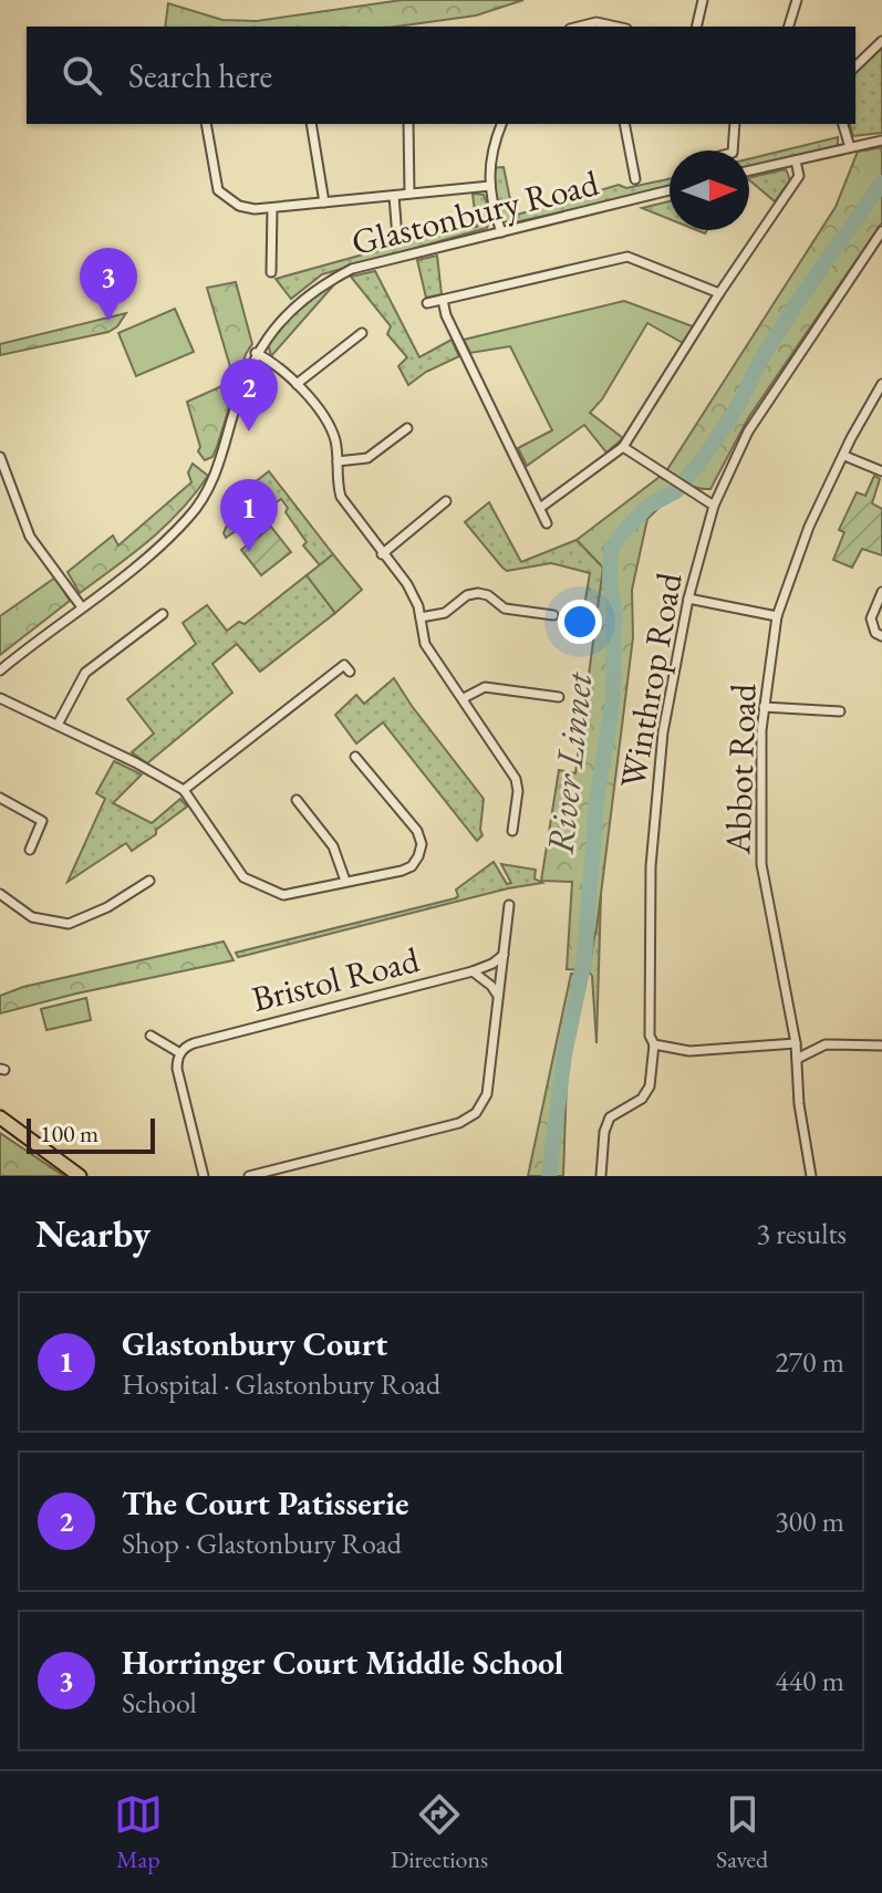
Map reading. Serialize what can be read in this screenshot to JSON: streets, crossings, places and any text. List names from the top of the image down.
{
  "streets": {
    "street": [
      "Glastonbury Road",
      "Winthrop Road",
      "Abbot Road",
      "Bristol Road"
    ]
  },
  "water": ["River Linnet"],
  "scale_bar": "100 m",
  "north": "right",
  "page": {
    "search": "Search here",
    "pins": ["3", "2", "1"],
    "scale": "100 m",
    "heading": ["Nearby", "3 results"],
    "list": [
      {
        "mark": "1",
        "name": "Glastonbury Court",
        "note": "Hospital · Glastonbury Road",
        "value": "270 m"
      },
      {
        "mark": "2",
        "name": "The Court Patisserie",
        "note": "Shop · Glastonbury Road",
        "value": "300 m"
      },
      {
        "mark": "3",
        "name": "Horringer Court Middle School",
        "note": "School",
        "value": "440 m"
      }
    ],
    "nav": ["Map", "Directions", "Saved"]
  }
}
